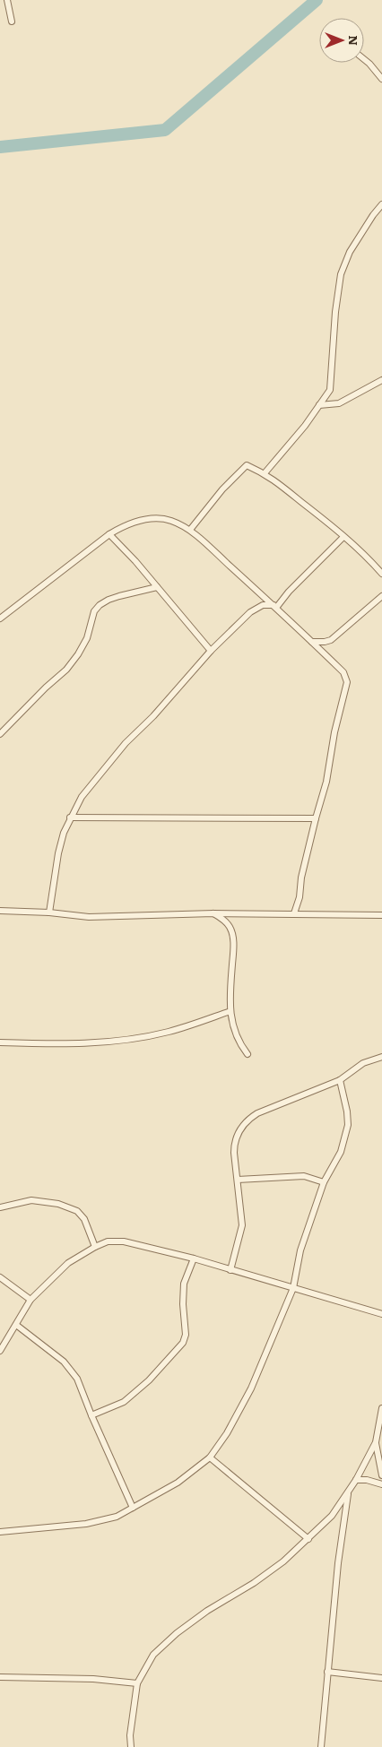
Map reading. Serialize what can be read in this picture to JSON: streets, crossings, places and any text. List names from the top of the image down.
{
  "north": "right"
}
